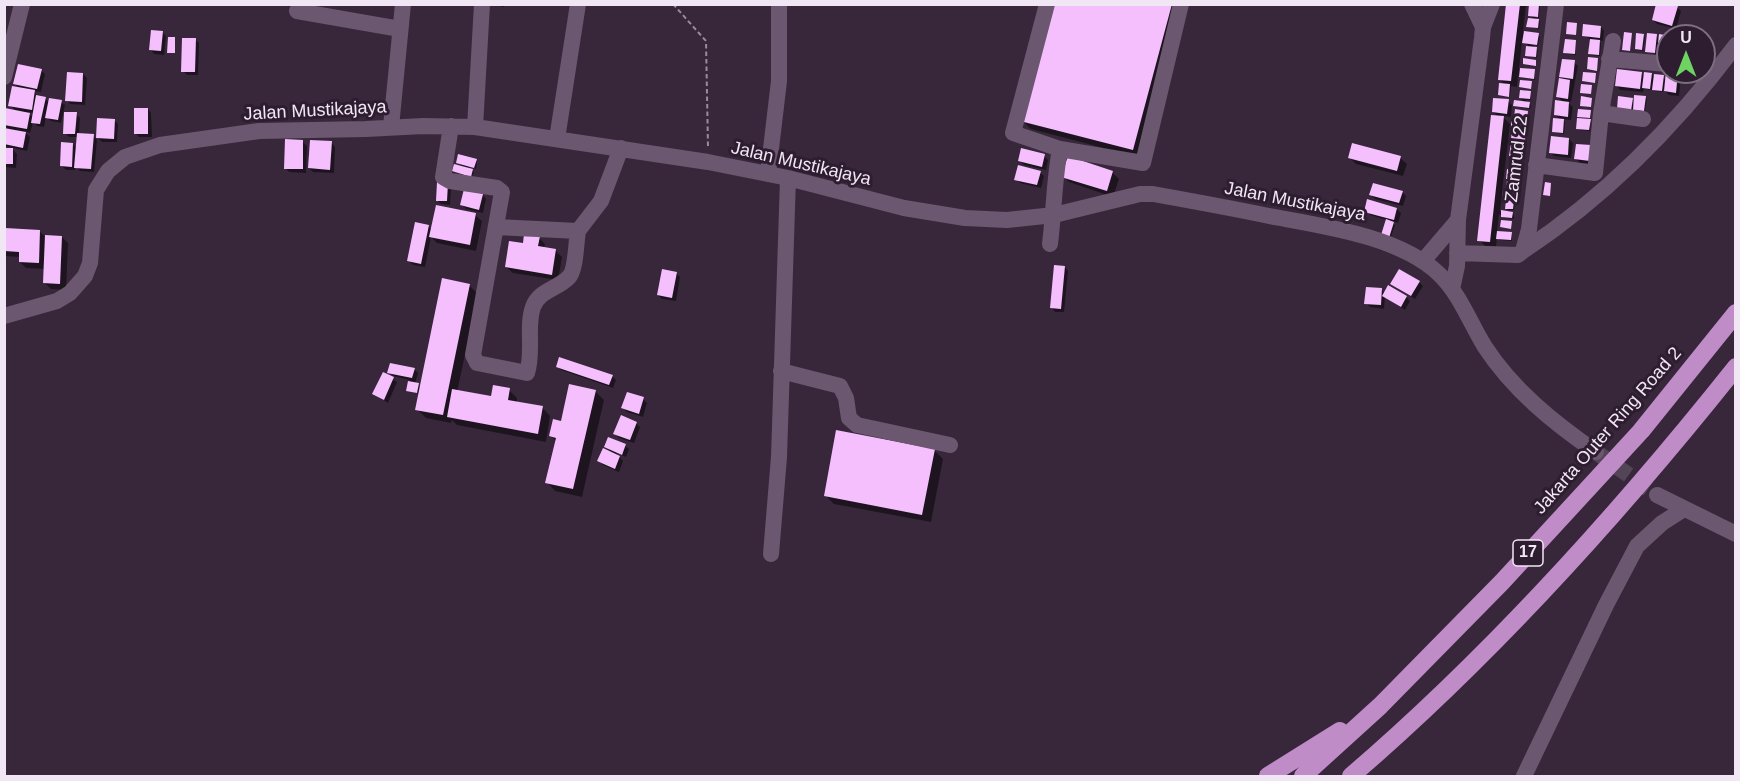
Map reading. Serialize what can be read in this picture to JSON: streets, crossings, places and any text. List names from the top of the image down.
{
  "streets": {
    "highway": ["Jakarta Outer Ring Road 2", "17"],
    "street": ["Jalan Mustikajaya", "Zamrud 22"]
  },
  "north": "top"
}
